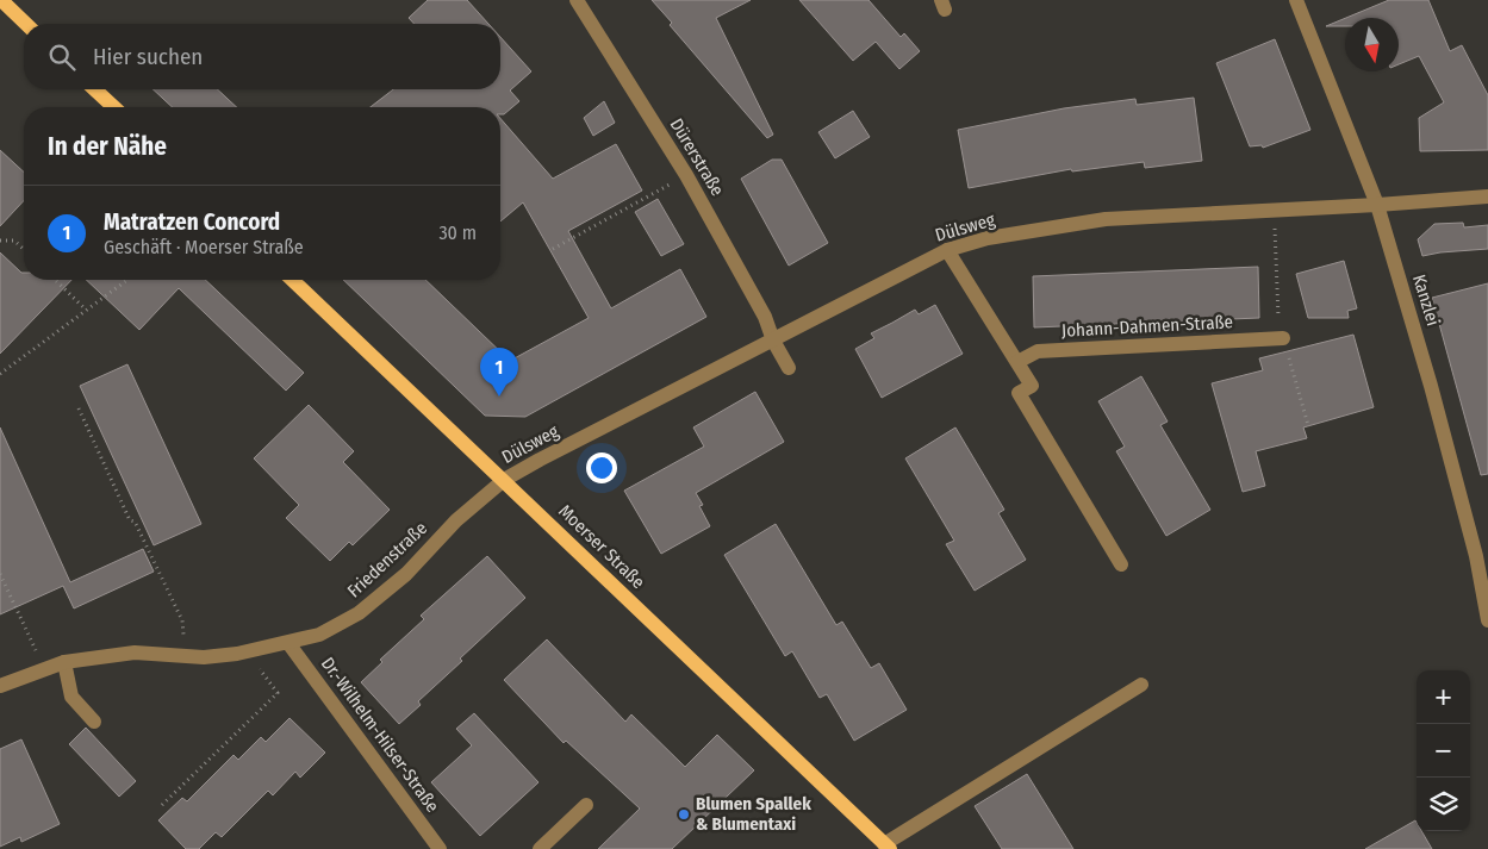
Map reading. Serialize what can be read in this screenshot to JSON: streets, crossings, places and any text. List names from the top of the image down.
{
  "streets": {
    "main road": ["Moerser Straße"],
    "street": [
      "Dürerstraße",
      "Dülsweg",
      "Kanzlei",
      "Johann-Dahmen-Straße",
      "Friedenstraße",
      "Dr.-Wilhelm-Hilser-Straße"
    ]
  },
  "crossings": [
    ["Dürerstraße", "Dülsweg"],
    ["Dülsweg", "Kanzlei"],
    ["Dülsweg", "Moerser Straße"],
    ["Dülsweg", "Friedenstraße"],
    ["Moerser Straße", "Friedenstraße"],
    ["Friedenstraße", "Dr.-Wilhelm-Hilser-Straße"]
  ],
  "places": ["Blumen Spallek & Blumentaxi"],
  "north": "bottom",
  "page": {
    "search": "Hier suchen",
    "heading": "In der Nähe",
    "list": [
      {
        "mark": "1",
        "name": "Matratzen Concord",
        "note": "Geschäft · Moerser Straße",
        "value": "30 m"
      }
    ],
    "pins": "1",
    "map_buttons": ["+", "−"]
  }
}
